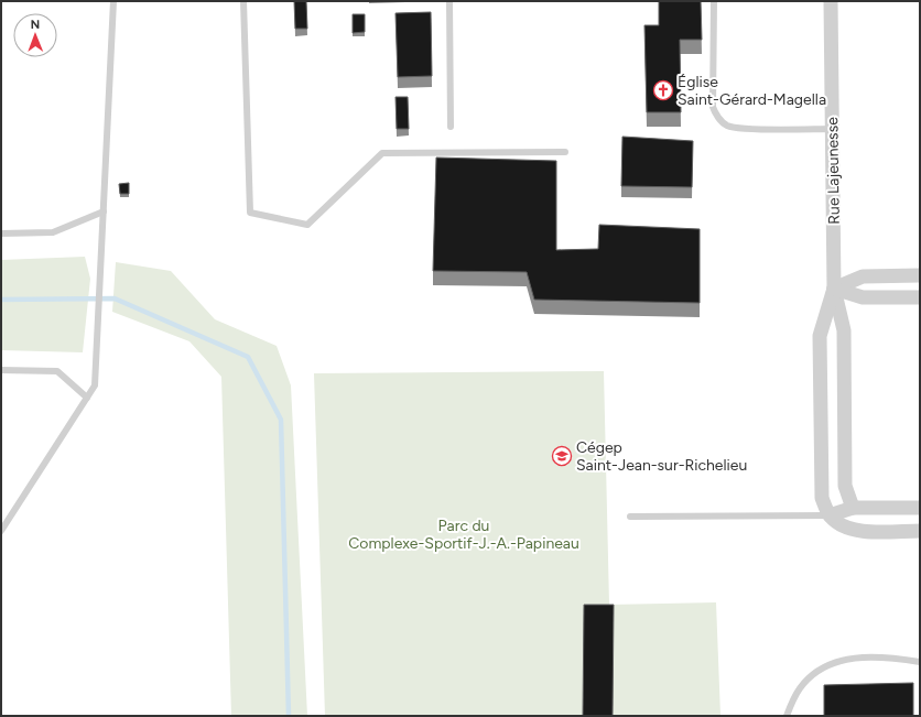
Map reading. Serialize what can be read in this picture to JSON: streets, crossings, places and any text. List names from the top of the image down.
{
  "streets": {
    "street": ["Rue Lajeunesse"]
  },
  "parks": ["Parc du Complexe-Sportif-J.-A.-Papineau"],
  "places": {
    "church": ["Église Saint-Gérard-Magella"],
    "school or university": ["Cégep Saint-Jean-sur-Richelieu"]
  },
  "north": "top"
}
